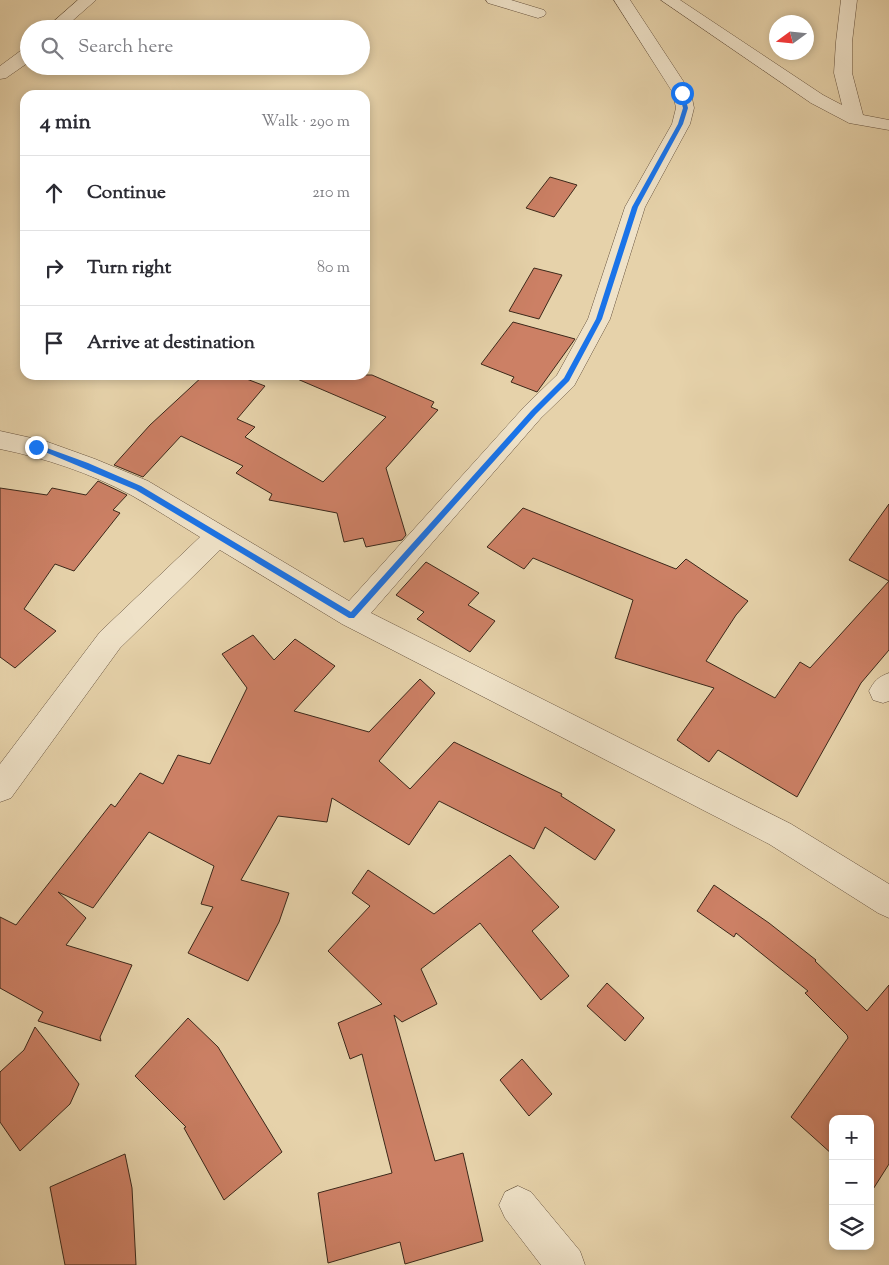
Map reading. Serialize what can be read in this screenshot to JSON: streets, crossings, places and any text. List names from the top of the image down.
{
  "north": "left",
  "page": {
    "search": "Search here",
    "heading": ["4 min", "Walk · 290 m"],
    "list": [
      ["Continue", "210 m"],
      ["Turn right", "80 m"],
      "Arrive at destination"
    ],
    "map_buttons": ["+", "−"]
  }
}
